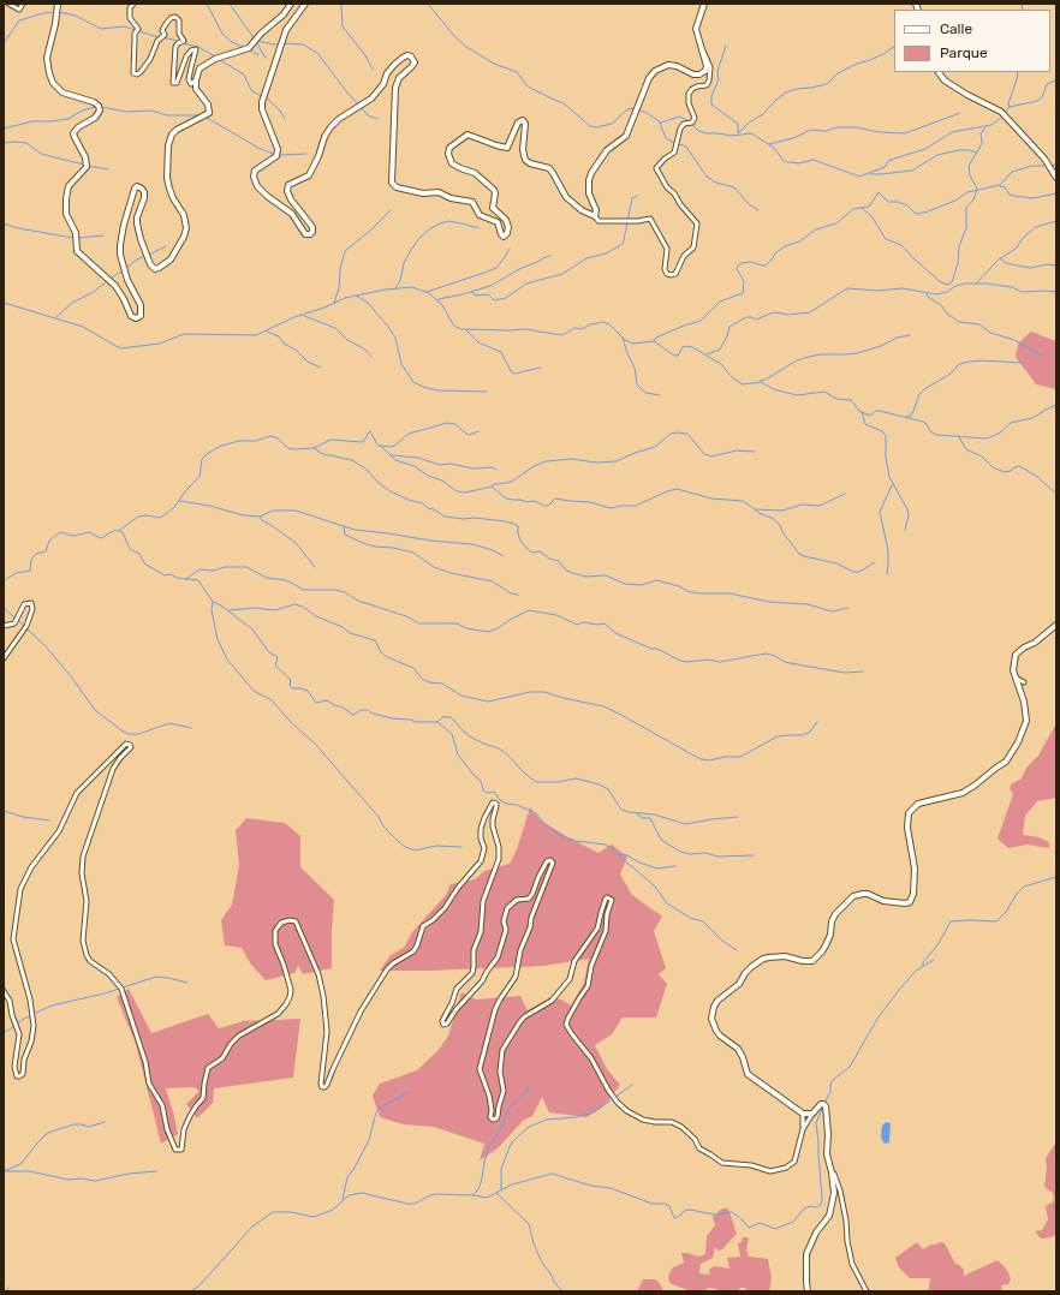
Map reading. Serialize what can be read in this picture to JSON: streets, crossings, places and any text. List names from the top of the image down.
{
  "legend": ["Calle", "Parque"]
}
